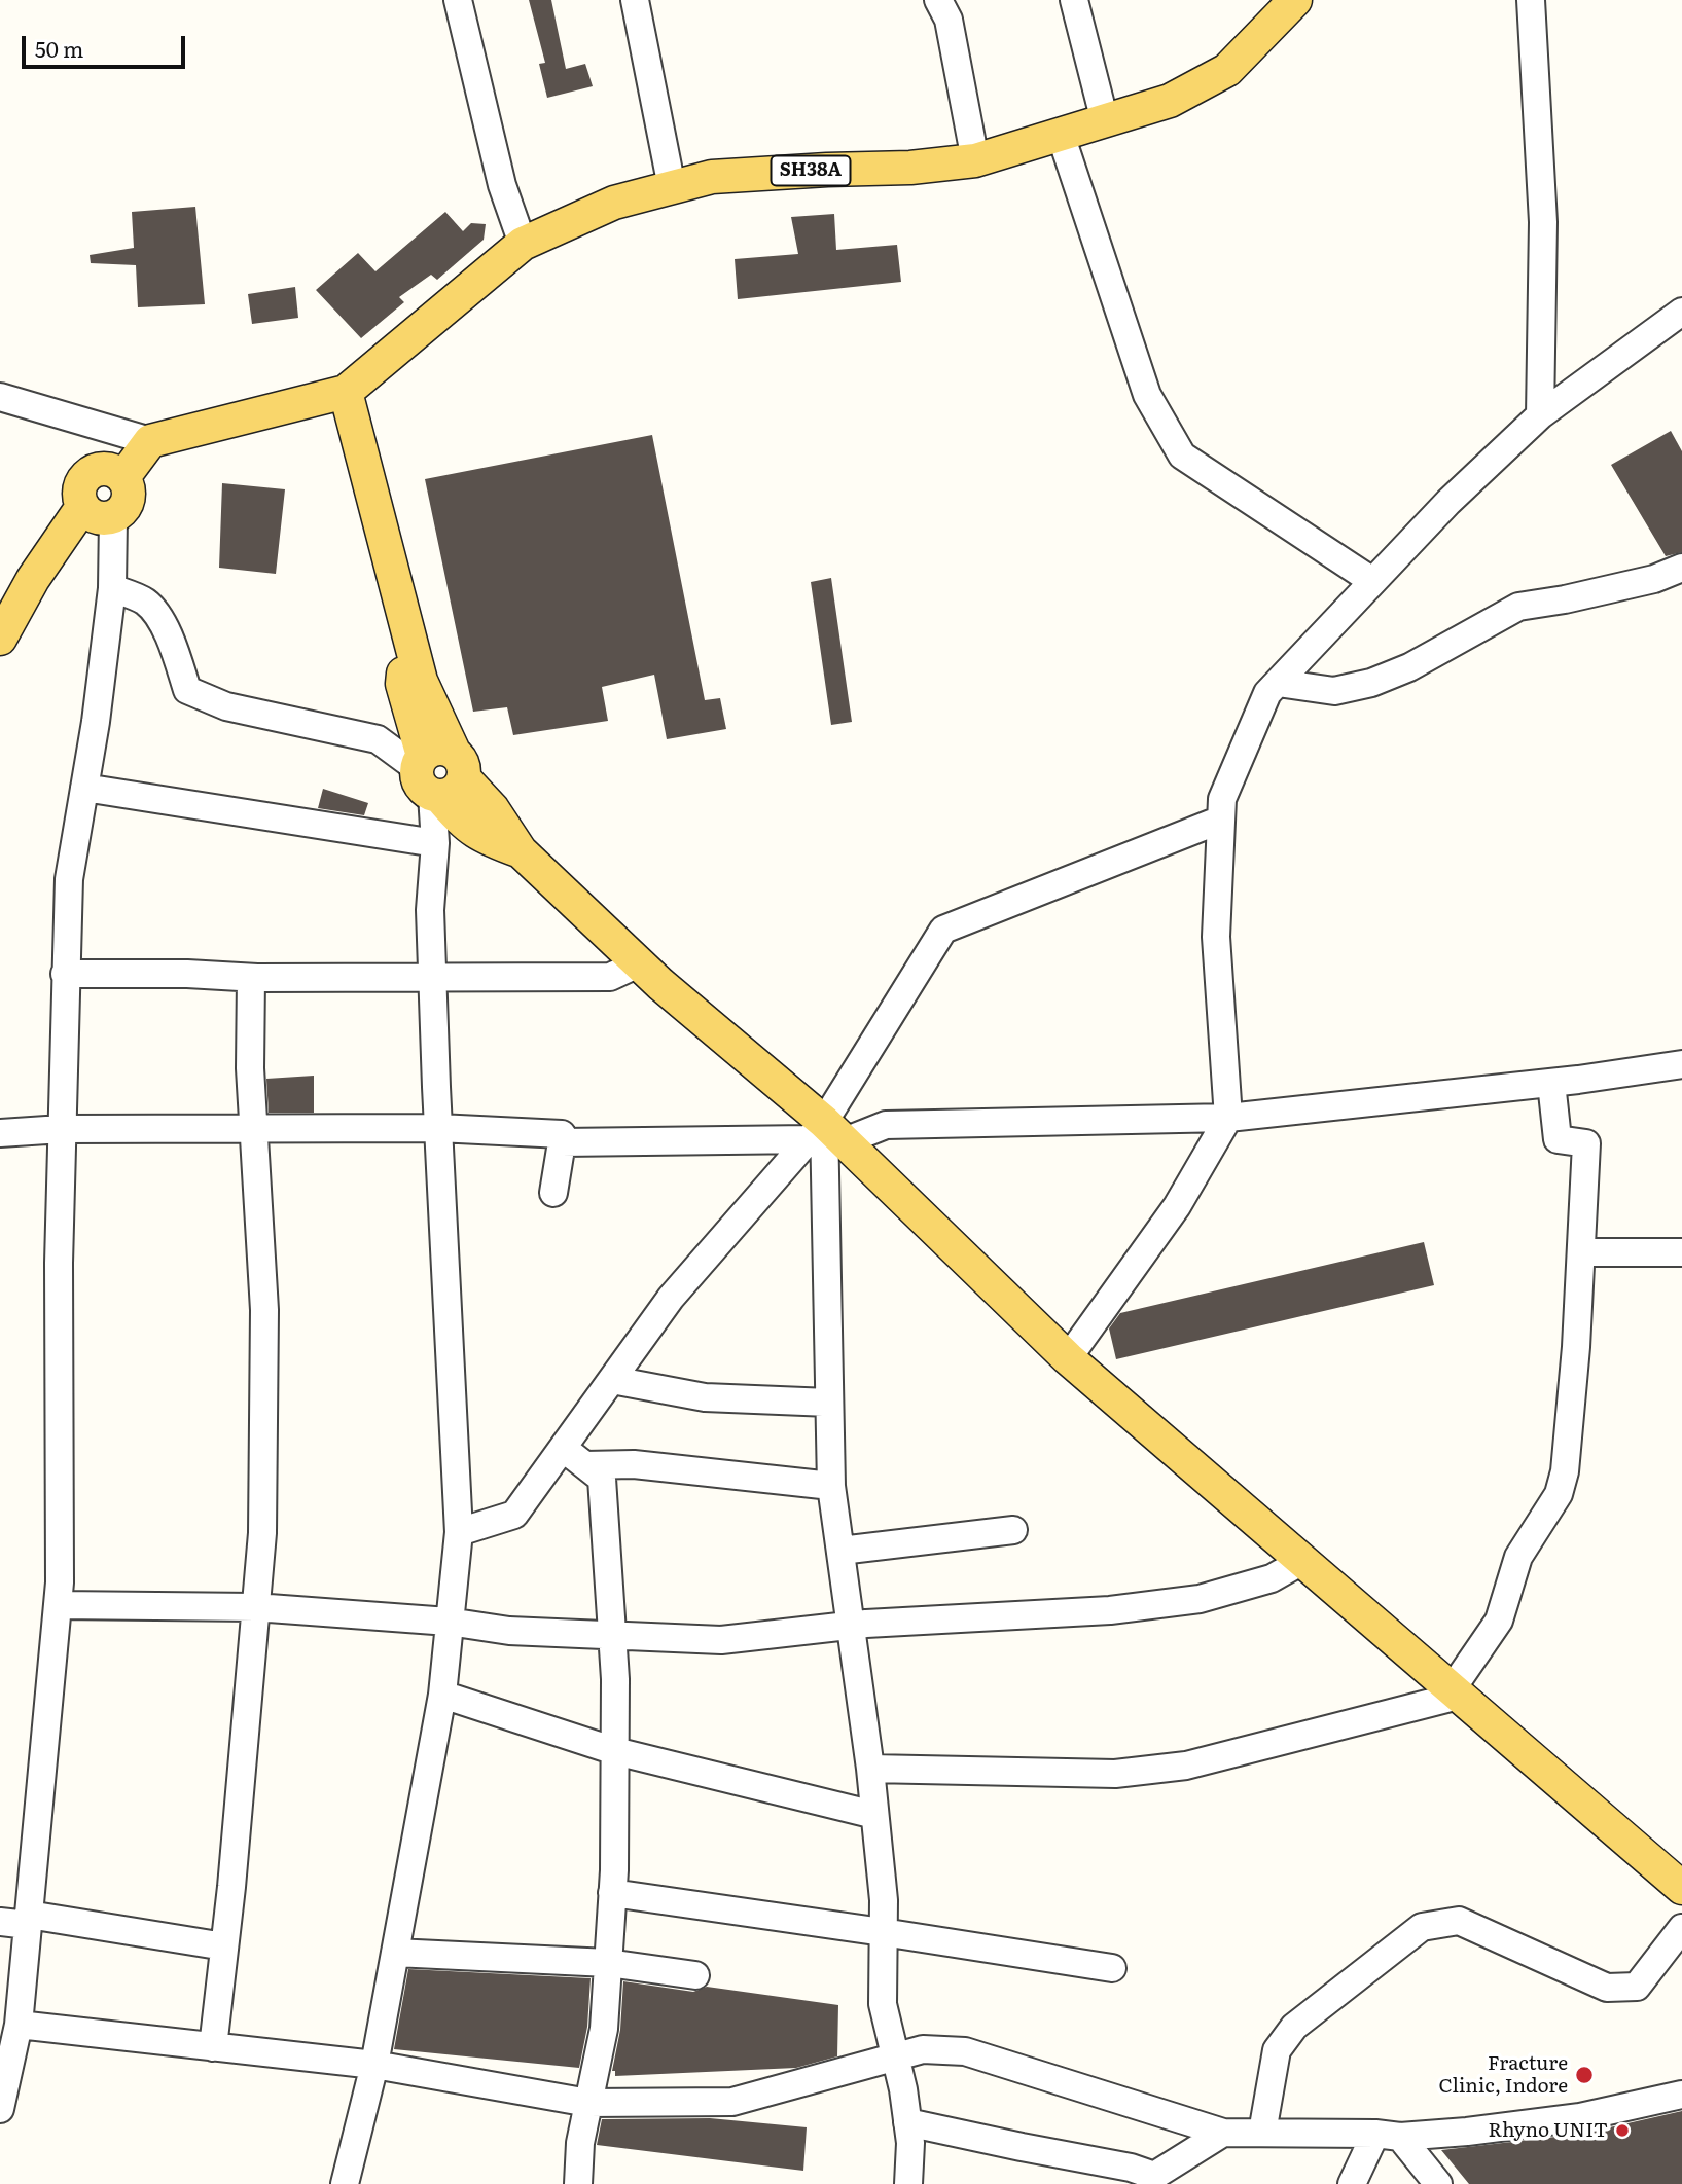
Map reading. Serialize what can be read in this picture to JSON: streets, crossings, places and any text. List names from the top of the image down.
{
  "streets": {
    "main road": ["SH38A"]
  },
  "places": ["Fracture Clinic, Indore", "Rhyno UNIT"],
  "scale_bar": "50 m"
}
